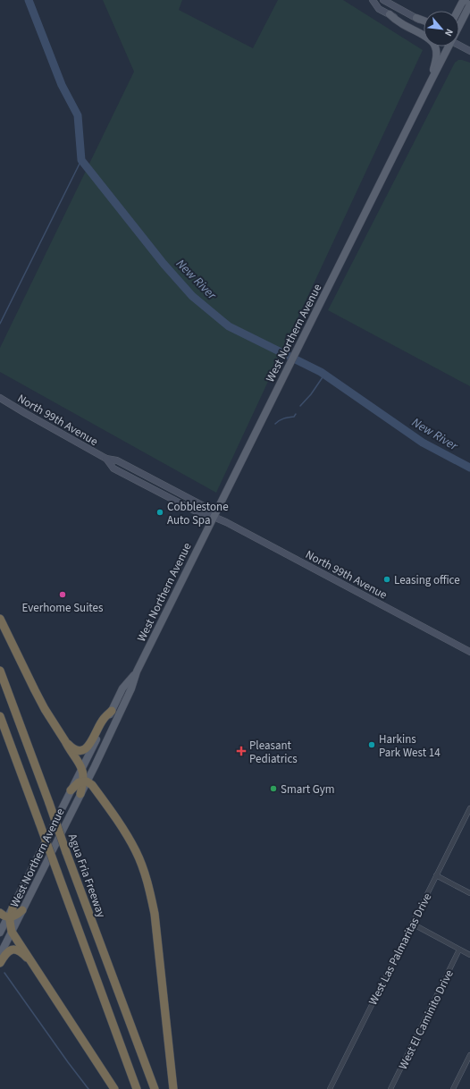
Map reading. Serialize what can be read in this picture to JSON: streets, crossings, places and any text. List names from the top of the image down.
{
  "streets": {
    "highway": ["Agua Fria Freeway"],
    "main road": ["West Northern Avenue", "North 99th Avenue"],
    "street": ["West Las Palmaritas Drive", "West El Caminito Drive"]
  },
  "crossings": [
    ["West Northern Avenue", "North 99th Avenue"]
  ],
  "water": ["New River"],
  "places": {
    "other": [
      "Cobblestone Auto Spa",
      "Leasing office",
      "Everhome Suites",
      "Harkins Park West 14",
      "Smart Gym"
    ],
    "health": ["Pleasant Pediatrics"]
  },
  "north": "bottom right"
}
